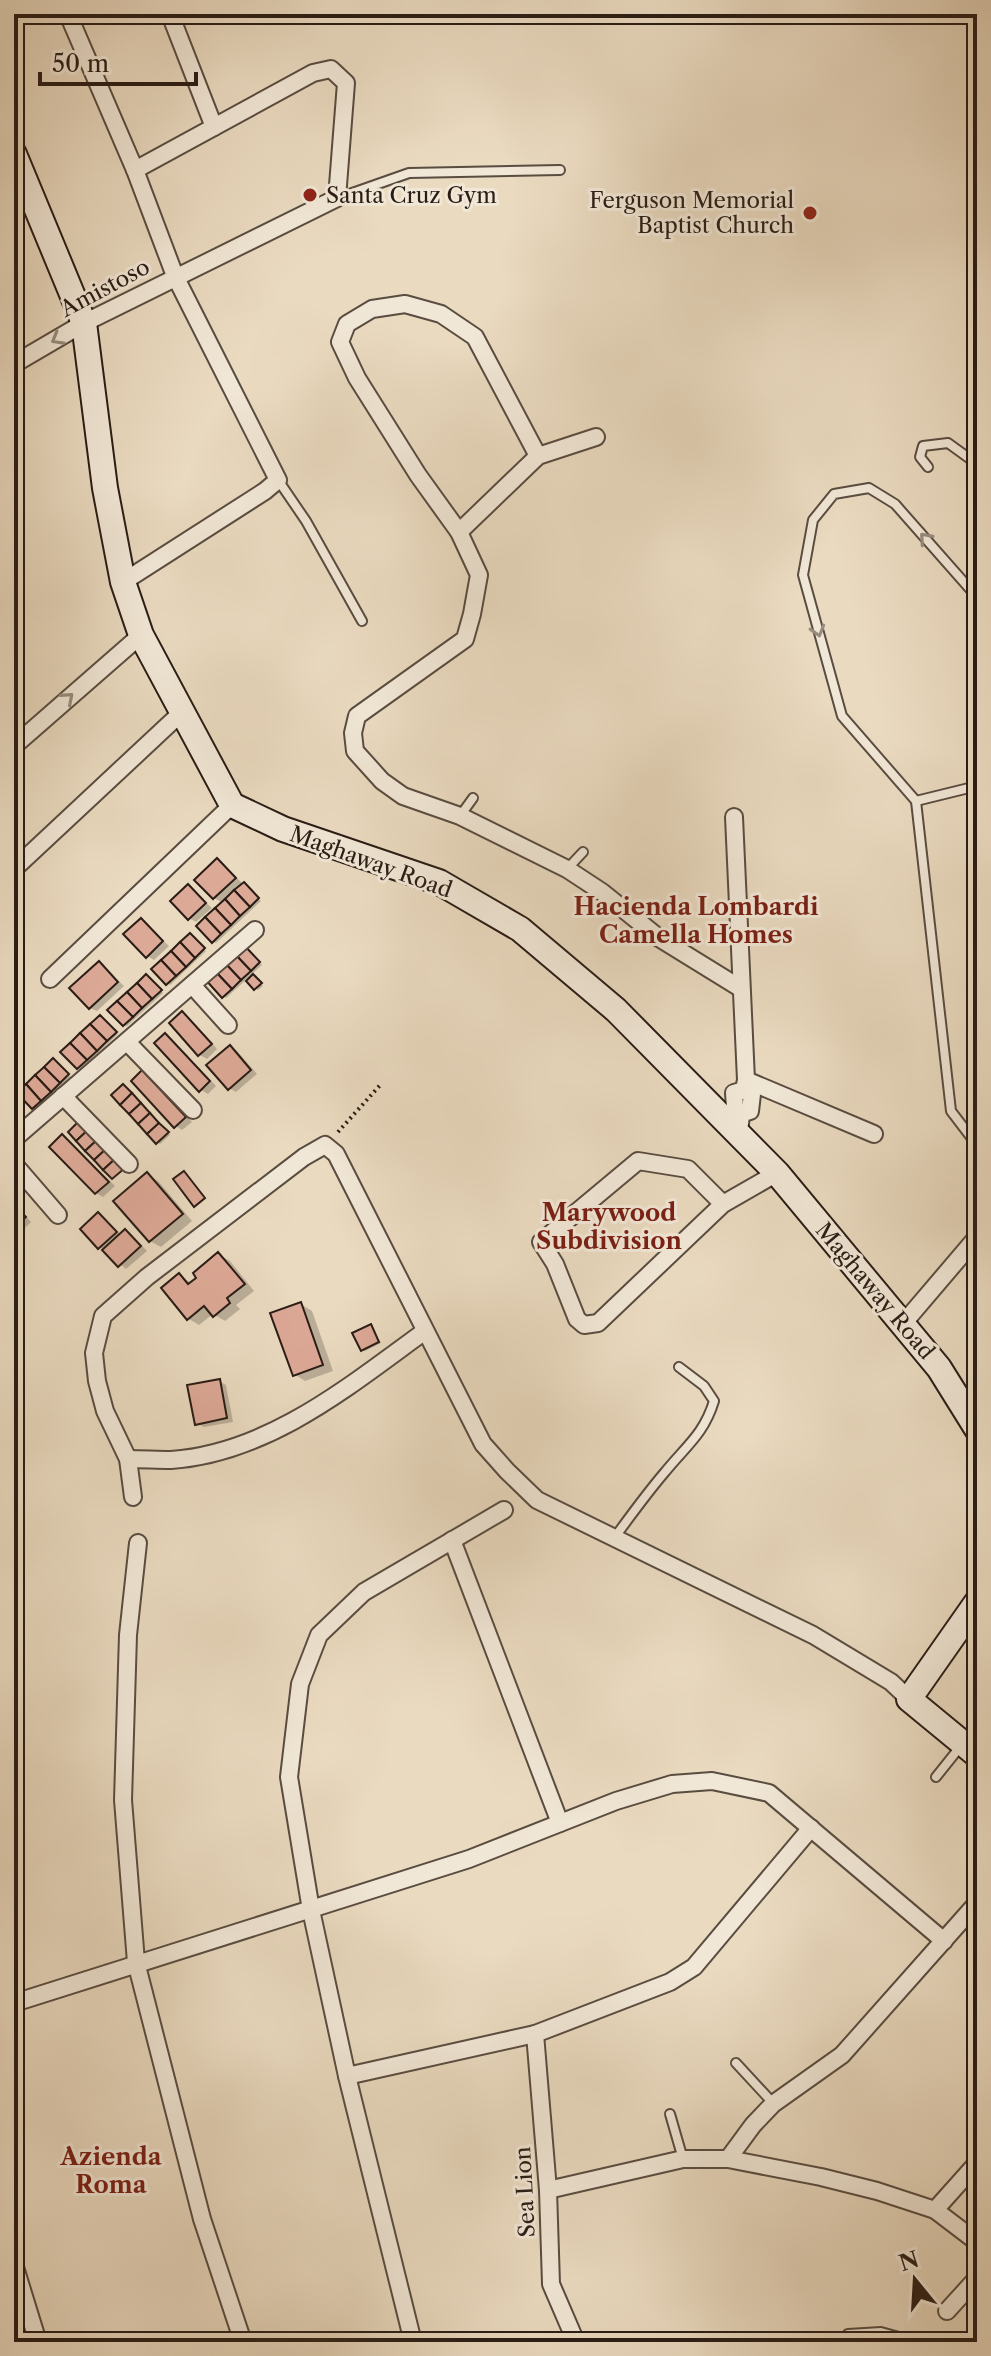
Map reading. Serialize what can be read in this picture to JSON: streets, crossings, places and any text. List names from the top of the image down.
{
  "streets": {
    "street": ["Amistoso", "Maghaway Road", "Sea Lion"]
  },
  "districts": ["Hacienda Lombardi Camella Homes", "Marywood Subdivision", "Azienda Roma"],
  "places": ["Santa Cruz Gym", "Ferguson Memorial Baptist Church"],
  "scale_bar": "50 m",
  "north": "top"
}
